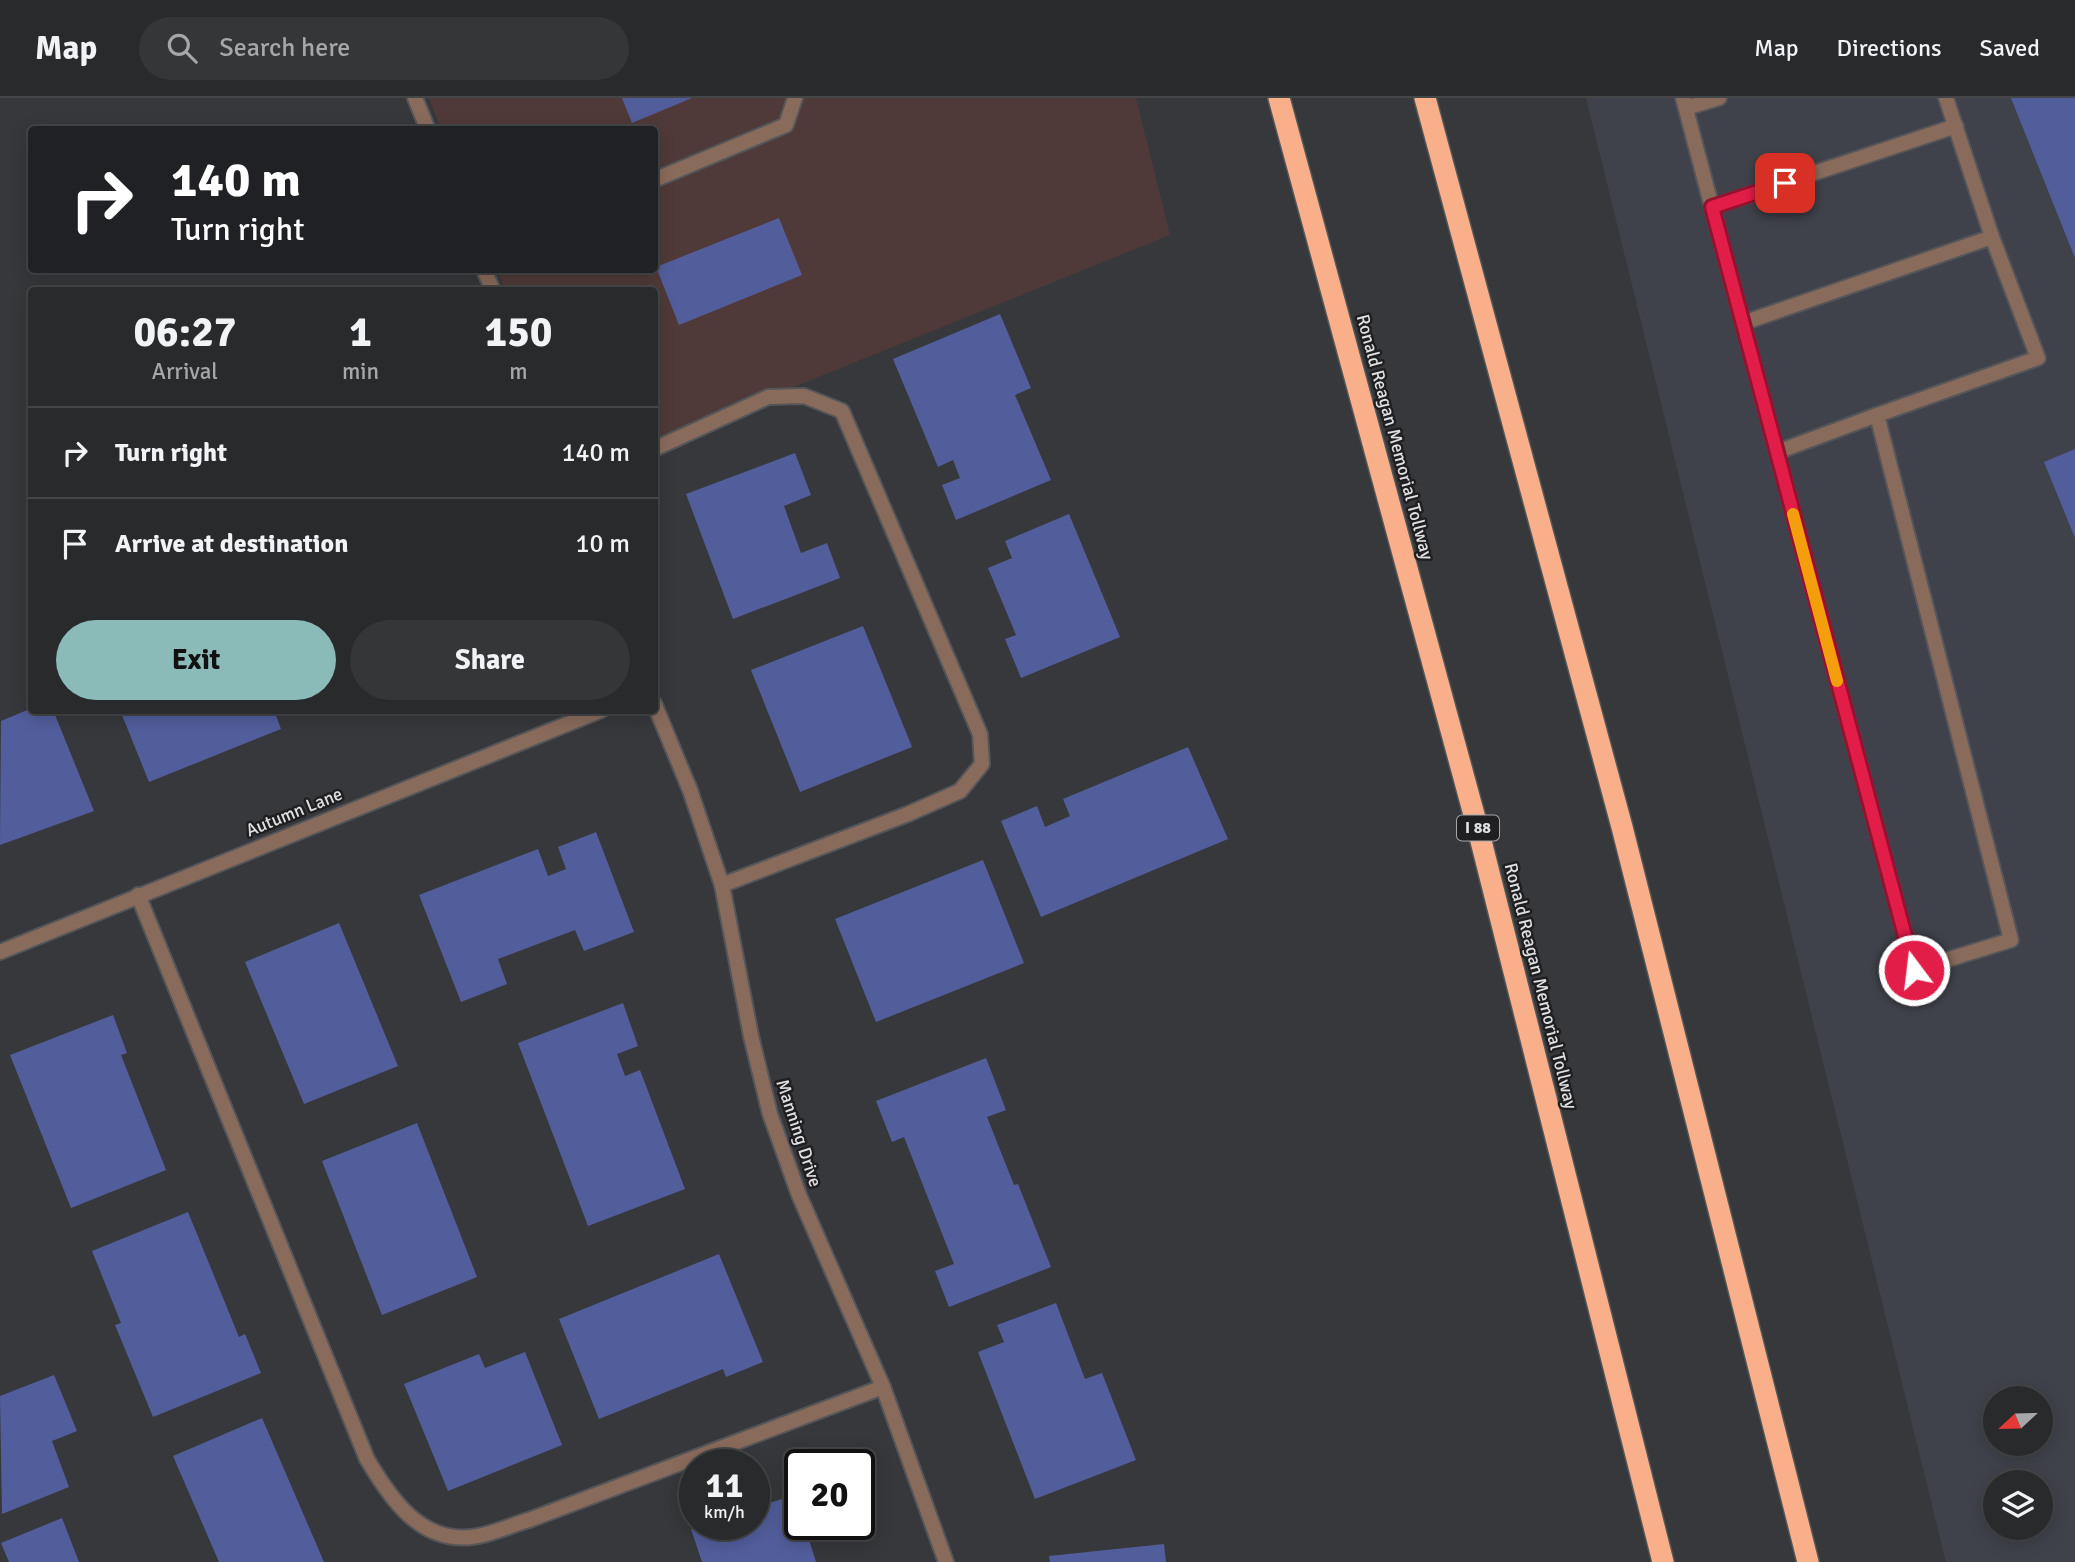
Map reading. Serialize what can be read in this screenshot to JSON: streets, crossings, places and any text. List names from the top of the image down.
{
  "streets": {
    "highway": ["Ronald Reagan Memorial Tollway", "I 88"],
    "street": ["Autumn Lane", "Manning Drive"]
  },
  "north": "left",
  "page": {
    "header": "Map",
    "search": "Search here",
    "nav": ["Map", "Directions", "Saved"],
    "turn": ["140 m", "Turn right"],
    "eta": [
      "06:27",
      "Arrival",
      "1",
      "min",
      "150",
      "m"
    ],
    "list": [
      {
        "name": "Turn right",
        "value": "140 m"
      },
      {
        "name": "Arrive at destination",
        "value": "10 m"
      }
    ],
    "buttons": ["Exit", "Share"],
    "speed": "11 km/h",
    "limit": "20"
  }
}
